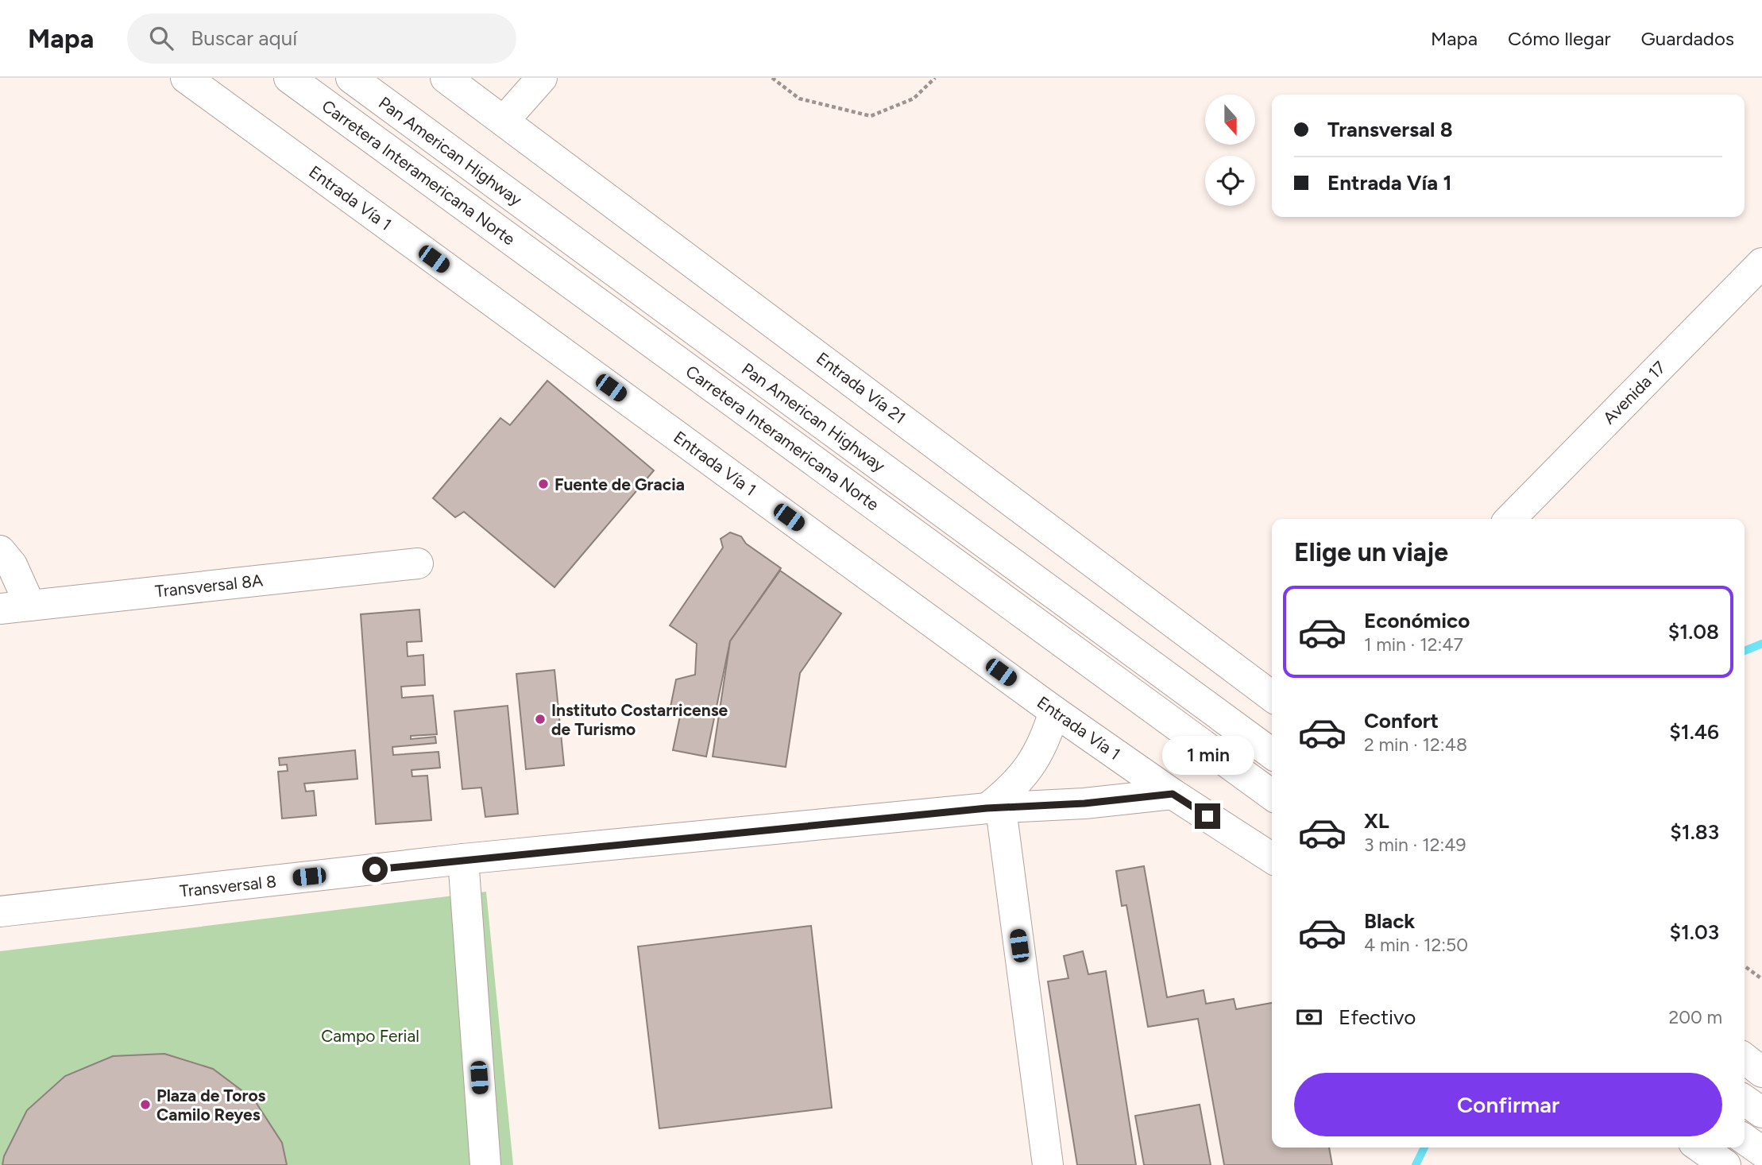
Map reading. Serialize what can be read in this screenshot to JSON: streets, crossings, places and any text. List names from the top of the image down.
{
  "streets": {
    "main road": [
      "Pan American Highway",
      "Carretera Interamericana Norte",
      "Entrada Vía 1",
      "Entrada Vía 21",
      "Avenida 17",
      "Transversal 8A",
      "Transversal 8"
    ]
  },
  "crossings": [
    ["Entrada Vía 1", "Transversal 8"]
  ],
  "parks": ["Campo Ferial"],
  "places": ["Fuente de Gracia", "Instituto Costarricense de Turismo", "Plaza de Toros Camilo Reyes"],
  "north": "bottom",
  "page": {
    "header": "Mapa",
    "search": "Buscar aquí",
    "nav": ["Mapa", "Cómo llegar", "Guardados"],
    "banner": ["Transversal 8", "Entrada Vía 1"],
    "heading": "Elige un viaje",
    "list": [
      {
        "name": "Económico",
        "note": "1 min · 12:47",
        "value": "$1.08"
      },
      {
        "name": "Confort",
        "note": "2 min · 12:48",
        "value": "$1.46"
      },
      {
        "name": "XL",
        "note": "3 min · 12:49",
        "value": "$1.83"
      },
      {
        "name": "Black",
        "note": "4 min · 12:50",
        "value": "$1.03"
      }
    ],
    "bubble": "1 min",
    "pay": ["Efectivo", "200 m"],
    "buttons": "Confirmar"
  }
}
